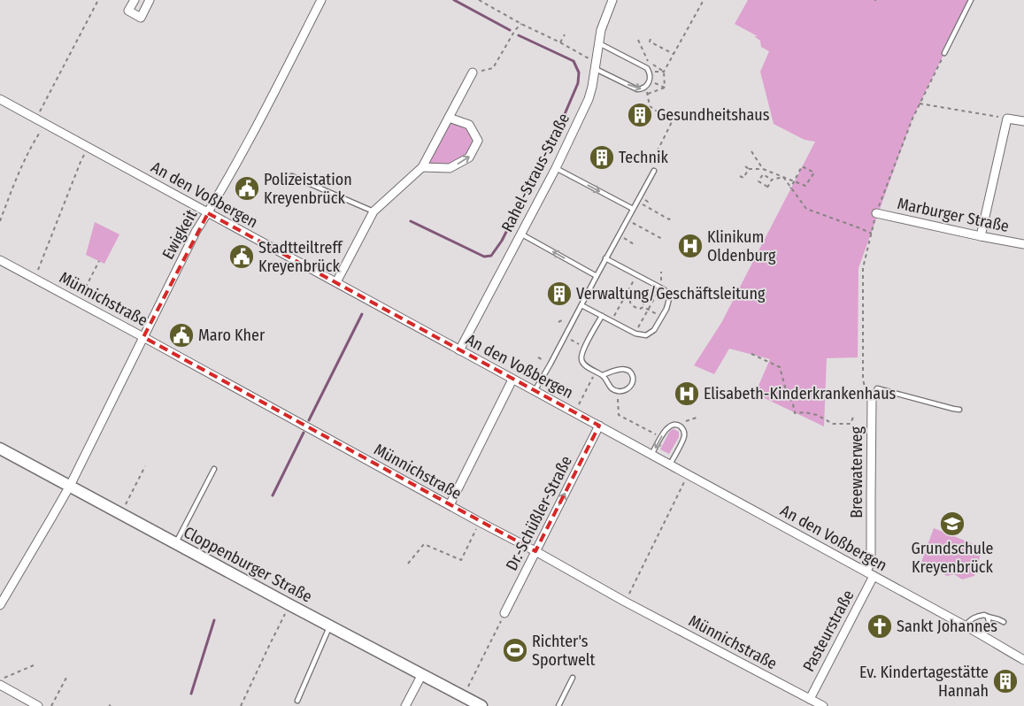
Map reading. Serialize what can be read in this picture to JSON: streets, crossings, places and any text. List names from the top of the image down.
{
  "streets": {
    "main road": ["Cloppenburger Straße"],
    "street": [
      "Rahel-Straus-Straße",
      "An den Voßbergen",
      "Marburger Straße",
      "Ewigkeit",
      "Münnichstraße",
      "Breewaterweg",
      "Dr.-Schüßler-Straße",
      "Pasteurstraße"
    ]
  },
  "crossings": [
    ["Rahel-Straus-Straße", "An den Voßbergen"],
    ["An den Voßbergen", "Ewigkeit"],
    ["An den Voßbergen", "Breewaterweg"],
    ["An den Voßbergen", "Dr.-Schüßler-Straße"],
    ["An den Voßbergen", "Pasteurstraße"],
    ["Ewigkeit", "Münnichstraße"],
    ["Ewigkeit", "Cloppenburger Straße"],
    ["Münnichstraße", "Dr.-Schüßler-Straße"],
    ["Münnichstraße", "Pasteurstraße"],
    ["Breewaterweg", "Pasteurstraße"]
  ],
  "one_way": ["Dr.-Schüßler-Straße"],
  "places": {
    "building": [
      "Gesundheitshaus",
      "Technik",
      "Verwaltung/Geschäftsleitung",
      "Ev. Kindertagestätte Hannah"
    ],
    "public building": ["Polizeistation Kreyenbrück", "Stadtteiltreff Kreyenbrück", "Maro Kher"],
    "hospital": ["Klinikum Oldenburg", "Elisabeth-Kinderkrankenhaus"],
    "school or university": ["Grundschule Kreyenbrück"],
    "church": ["Sankt Johannes"],
    "sports": ["Richter's Sportwelt"]
  }
}
